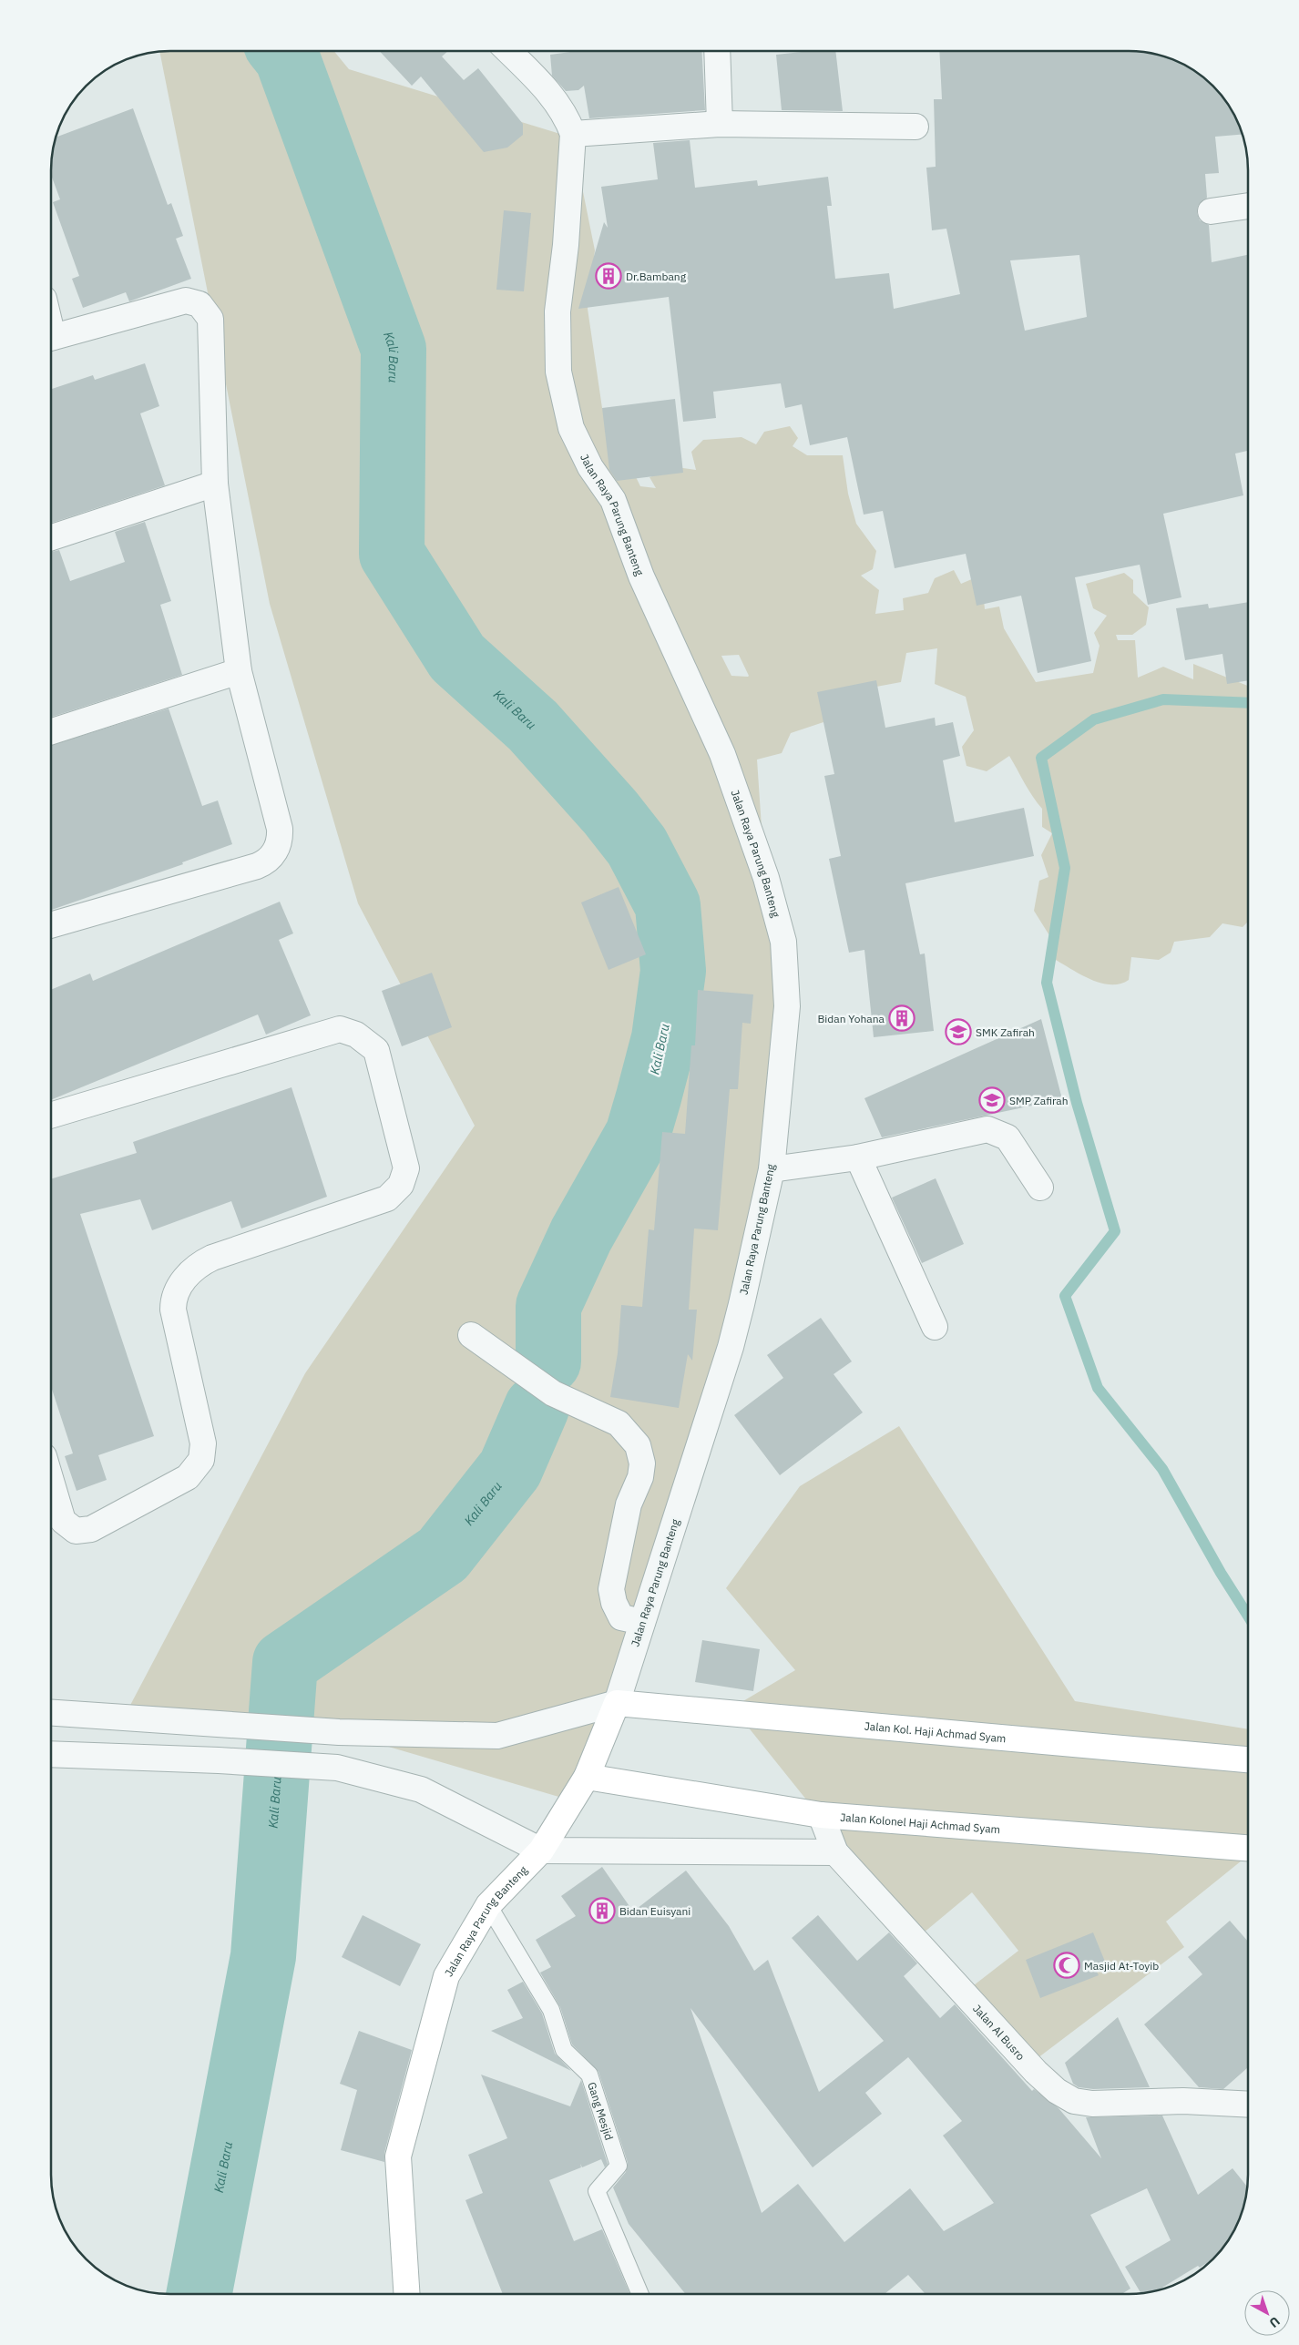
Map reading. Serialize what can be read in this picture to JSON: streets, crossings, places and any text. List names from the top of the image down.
{
  "streets": {
    "main road": ["Jalan Raya Parung Banteng", "Jalan Kol. Haji Achmad Syam", "Jalan Kolonel Haji Achmad Syam"],
    "street": ["Jalan Al Busro"],
    "lane": ["Gang Mesjid"]
  },
  "crossings": [
    ["Jalan Raya Parung Banteng", "Jalan Kol. Haji Achmad Syam"],
    ["Jalan Raya Parung Banteng", "Jalan Kolonel Haji Achmad Syam"],
    ["Jalan Raya Parung Banteng", "Gang Mesjid"],
    ["Jalan Kolonel Haji Achmad Syam", "Jalan Al Busro"]
  ],
  "water": ["Kali Baru"],
  "places": {
    "building": ["Dr.Bambang", "Bidan Yohana", "Bidan Euisyani"],
    "school or university": ["SMK Zafirah", "SMP Zafirah"],
    "mosque": ["Masjid At-Toyib"]
  },
  "north": "bottom right"
}
